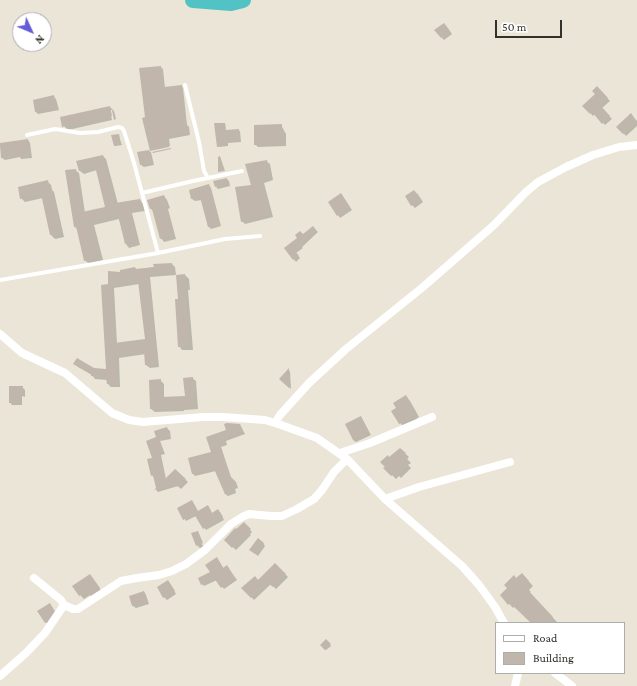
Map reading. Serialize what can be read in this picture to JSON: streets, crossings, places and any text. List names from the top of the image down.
{
  "legend": ["Road", "Building"],
  "scale_bar": "50 m",
  "north": "bottom right"
}
